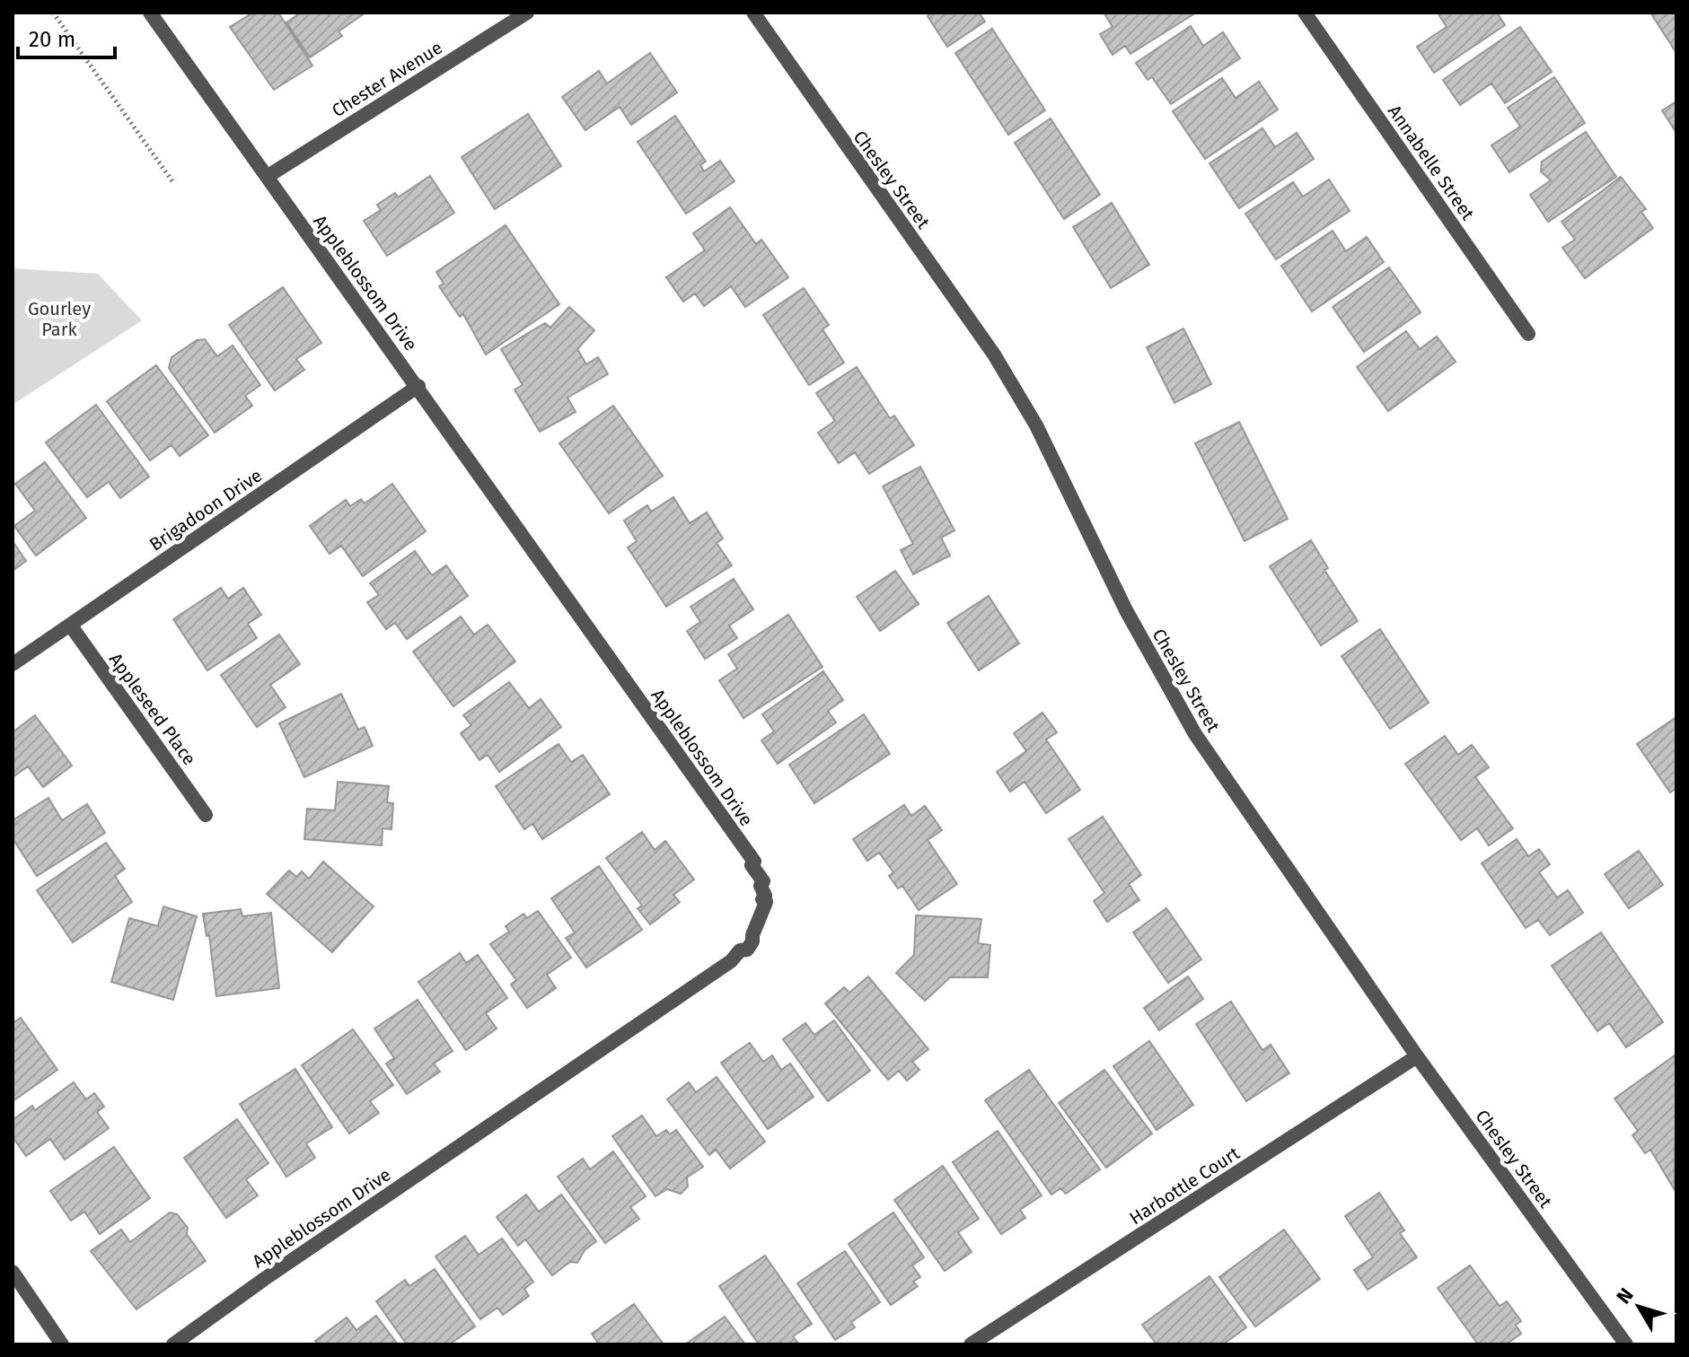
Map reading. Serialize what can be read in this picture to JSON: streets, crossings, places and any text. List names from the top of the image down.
{
  "streets": {
    "street": [
      "Chester Avenue",
      "Annabelle Street",
      "Chesley Street",
      "Appleblossom Drive",
      "Brigadoon Drive",
      "Appleseed Place",
      "Harbottle Court"
    ]
  },
  "crossings": [
    ["Chester Avenue", "Appleblossom Drive"],
    ["Chesley Street", "Harbottle Court"],
    ["Appleblossom Drive", "Brigadoon Drive"],
    ["Brigadoon Drive", "Appleseed Place"]
  ],
  "parks": ["Gourley Park"],
  "scale_bar": "20 m",
  "north": "top left"
}
